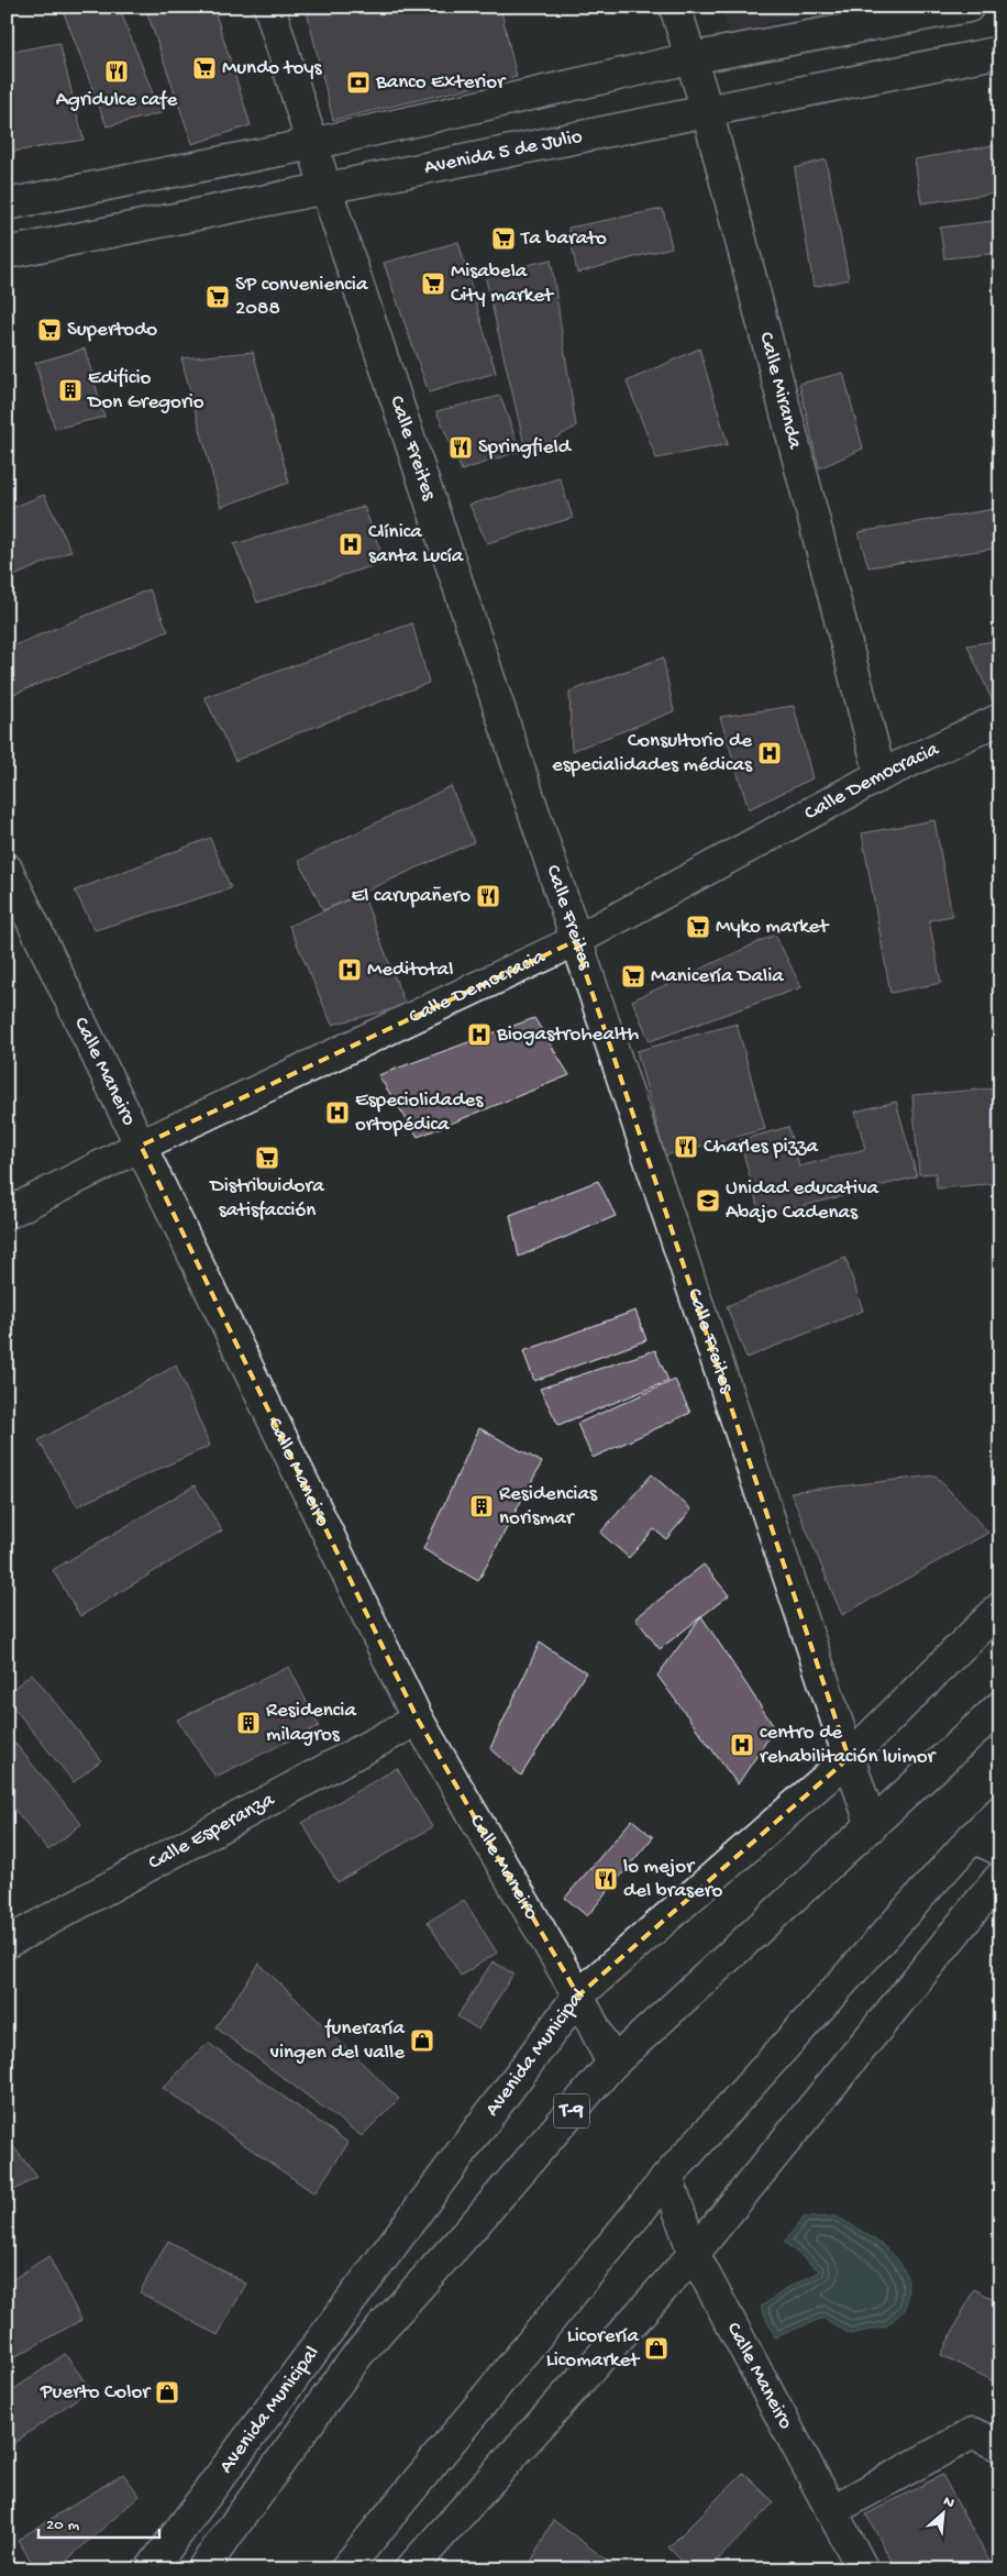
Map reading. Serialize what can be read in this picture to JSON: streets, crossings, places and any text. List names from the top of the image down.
{
  "streets": {
    "main road": [
      "Avenida 5 de Julio",
      "Calle Miranda",
      "Calle Freites",
      "Calle Democracia",
      "Calle Maneiro",
      "Calle Esperanza",
      "Avenida Municipal",
      "T-9"
    ]
  },
  "crossings": [
    ["Avenida 5 de Julio", "Calle Miranda"],
    ["Avenida 5 de Julio", "Calle Freites"],
    ["Calle Miranda", "Calle Democracia"],
    ["Calle Freites", "Calle Democracia"],
    ["Calle Freites", "Avenida Municipal"],
    ["Calle Democracia", "Calle Maneiro"],
    ["Calle Maneiro", "Calle Esperanza"],
    ["Calle Maneiro", "Avenida Municipal"]
  ],
  "places": {
    "supermarket": [
      "Mundo toys",
      "Ta barato",
      "Misabela City market",
      "SP conveniencia 2088",
      "Supertodo",
      "Myko market",
      "Manicería Dalia",
      "Distribuidora satisfacción"
    ],
    "restaurant": [
      "Agridulce cafe",
      "Springfield",
      "El carupañero",
      "Charles pizza",
      "lo mejor del brasero"
    ],
    "bank": ["Banco Exterior"],
    "building": ["Edificio Don Gregorio", "Residencias norismar", "Residencia milagros"],
    "hospital": [
      "Clínica santa Lucía",
      "Consultorio de especialidades médicas",
      "Meditotal",
      "Biogastrohealth",
      "Especiolidades ortopédica",
      "centro de rehabilitación luimor"
    ],
    "school or university": ["Unidad educativa Abajo Cadenas"],
    "shop": ["funeraría vingen del valle", "Licorería Licomarket", "Puerto Color"]
  },
  "scale_bar": "20 m",
  "north": "top right"
}
